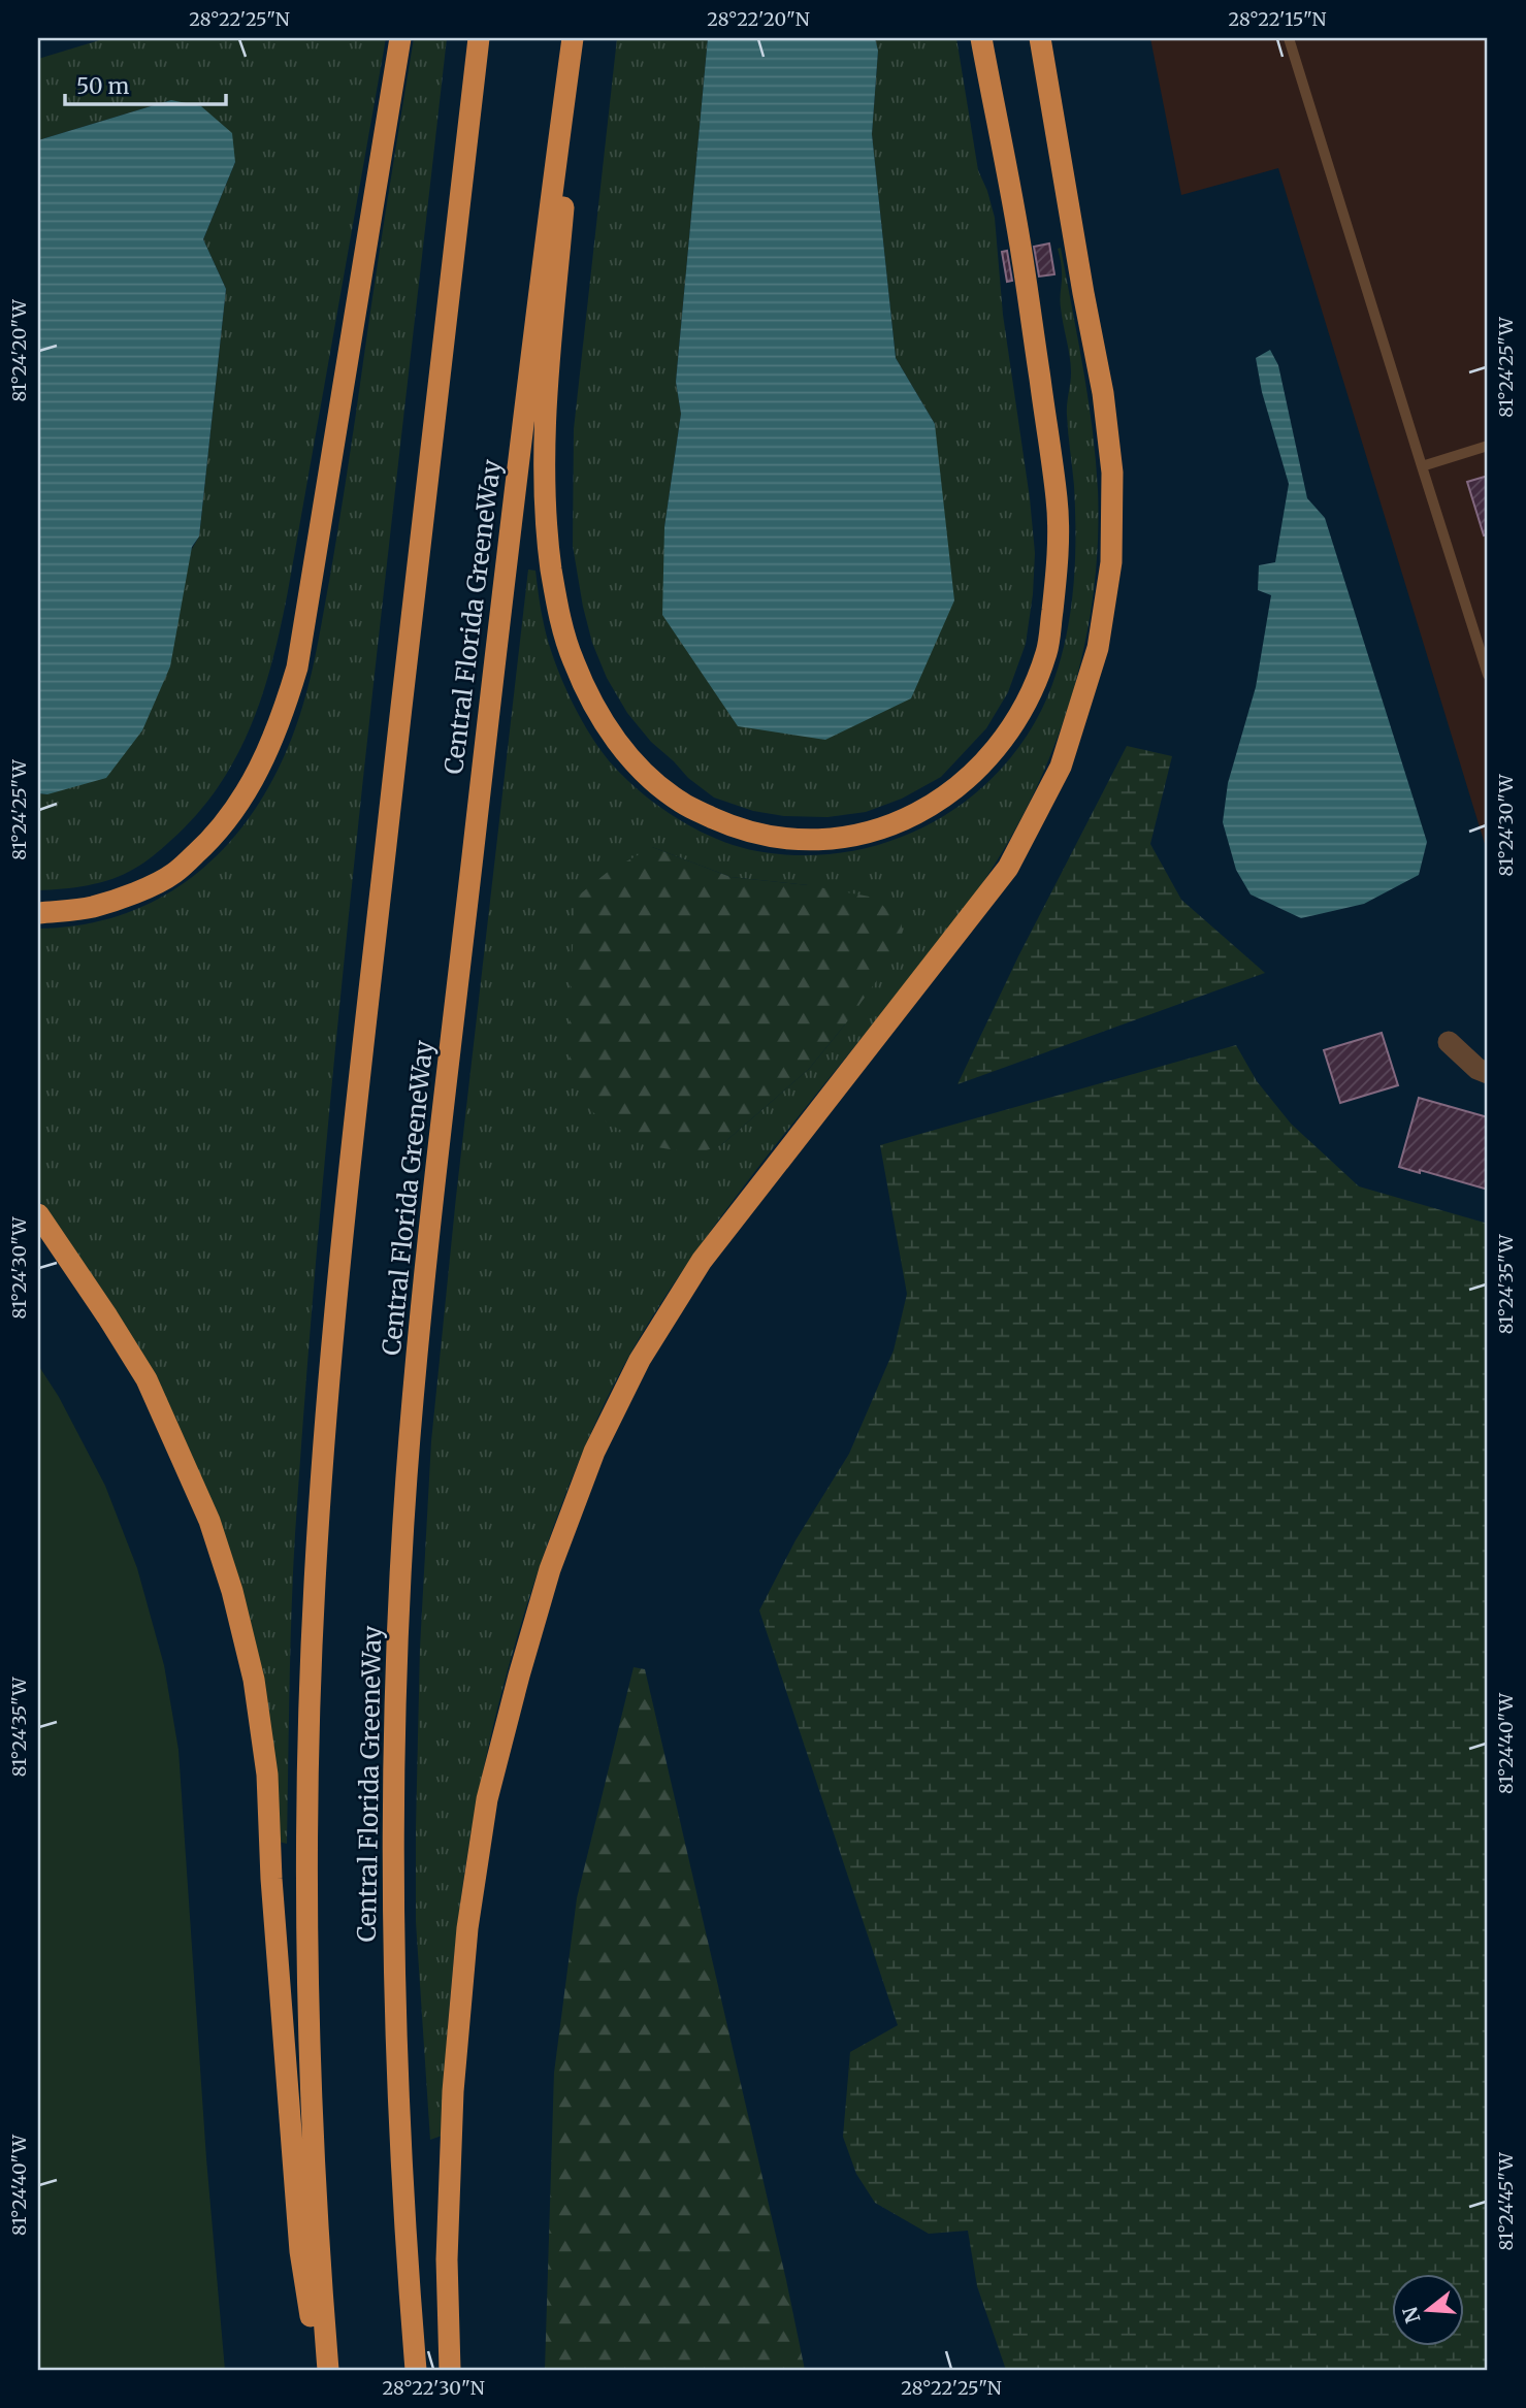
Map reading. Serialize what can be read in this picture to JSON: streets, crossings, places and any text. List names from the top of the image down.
{
  "streets": {
    "highway": ["Central Florida GreeneWay"]
  },
  "scale_bar": "50 m",
  "north": "left",
  "coordinates": [
    "28°22'25\"N",
    "28°22'20\"N",
    "28°22'15\"N",
    "81°24'20\"W",
    "81°24'25\"W",
    "81°24'30\"W",
    "81°24'35\"W",
    "81°24'40\"W",
    "81°24'45\"W",
    "28°22'30\"N"
  ]
}
